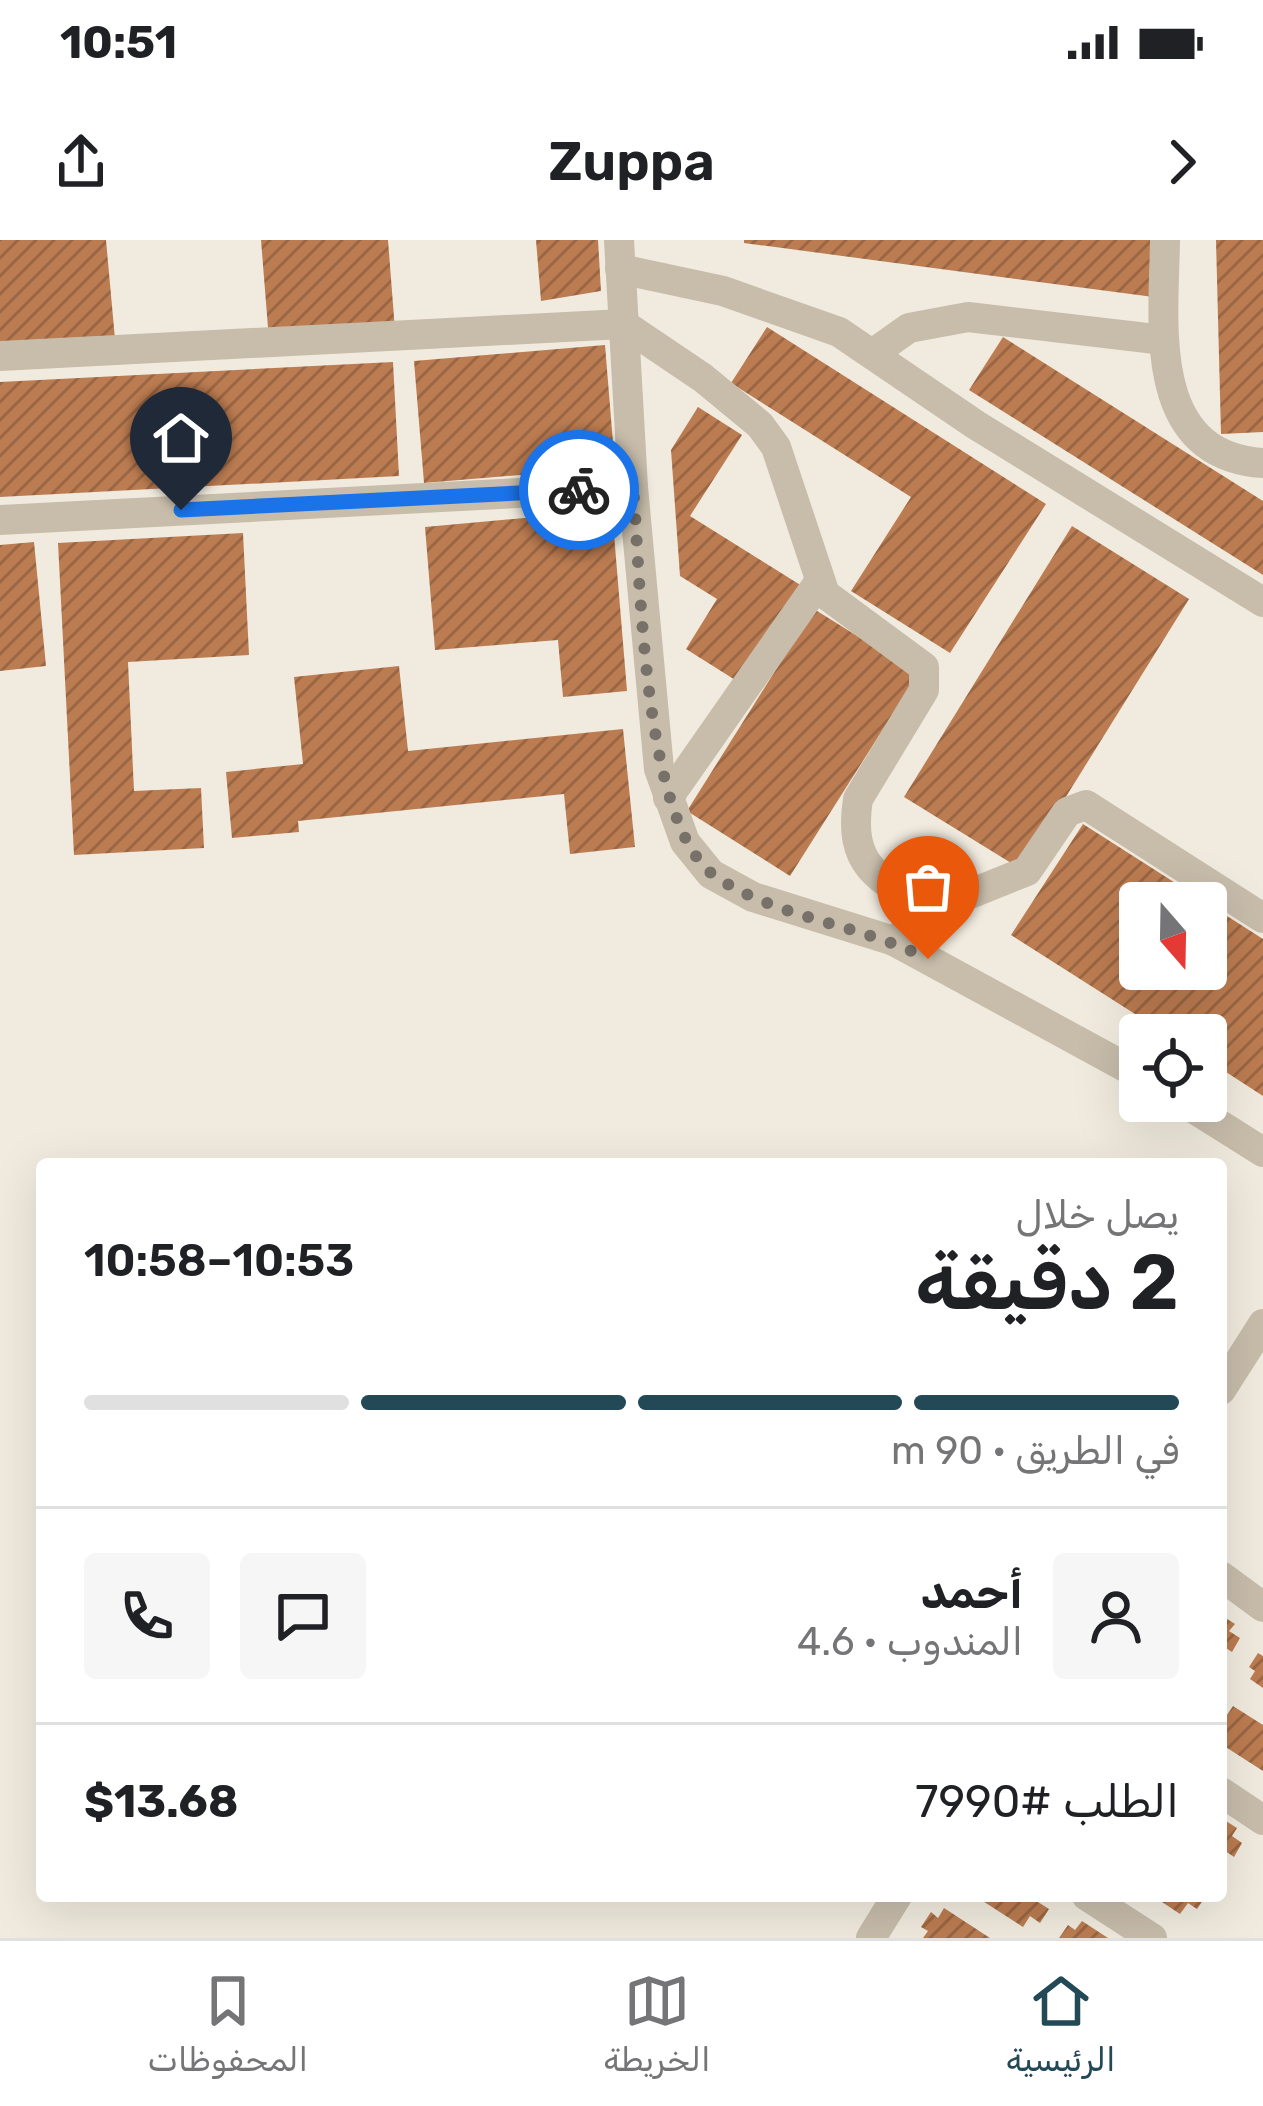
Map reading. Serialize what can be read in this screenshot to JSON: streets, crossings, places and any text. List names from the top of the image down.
{
  "north": "bottom",
  "page": {
    "status": "10:51",
    "header": "Zuppa",
    "heading": ["2 دقيقة", "يصل خلال", "10:53–10:58"],
    "panel": [
      "أحمد",
      "المندوب · 4.6",
      "الطلب #7990",
      "$13.68"
    ],
    "bar": "في الطريق · 90 m",
    "tabs": ["الرئيسية", "الخريطة", "المحفوظات"]
  }
}
